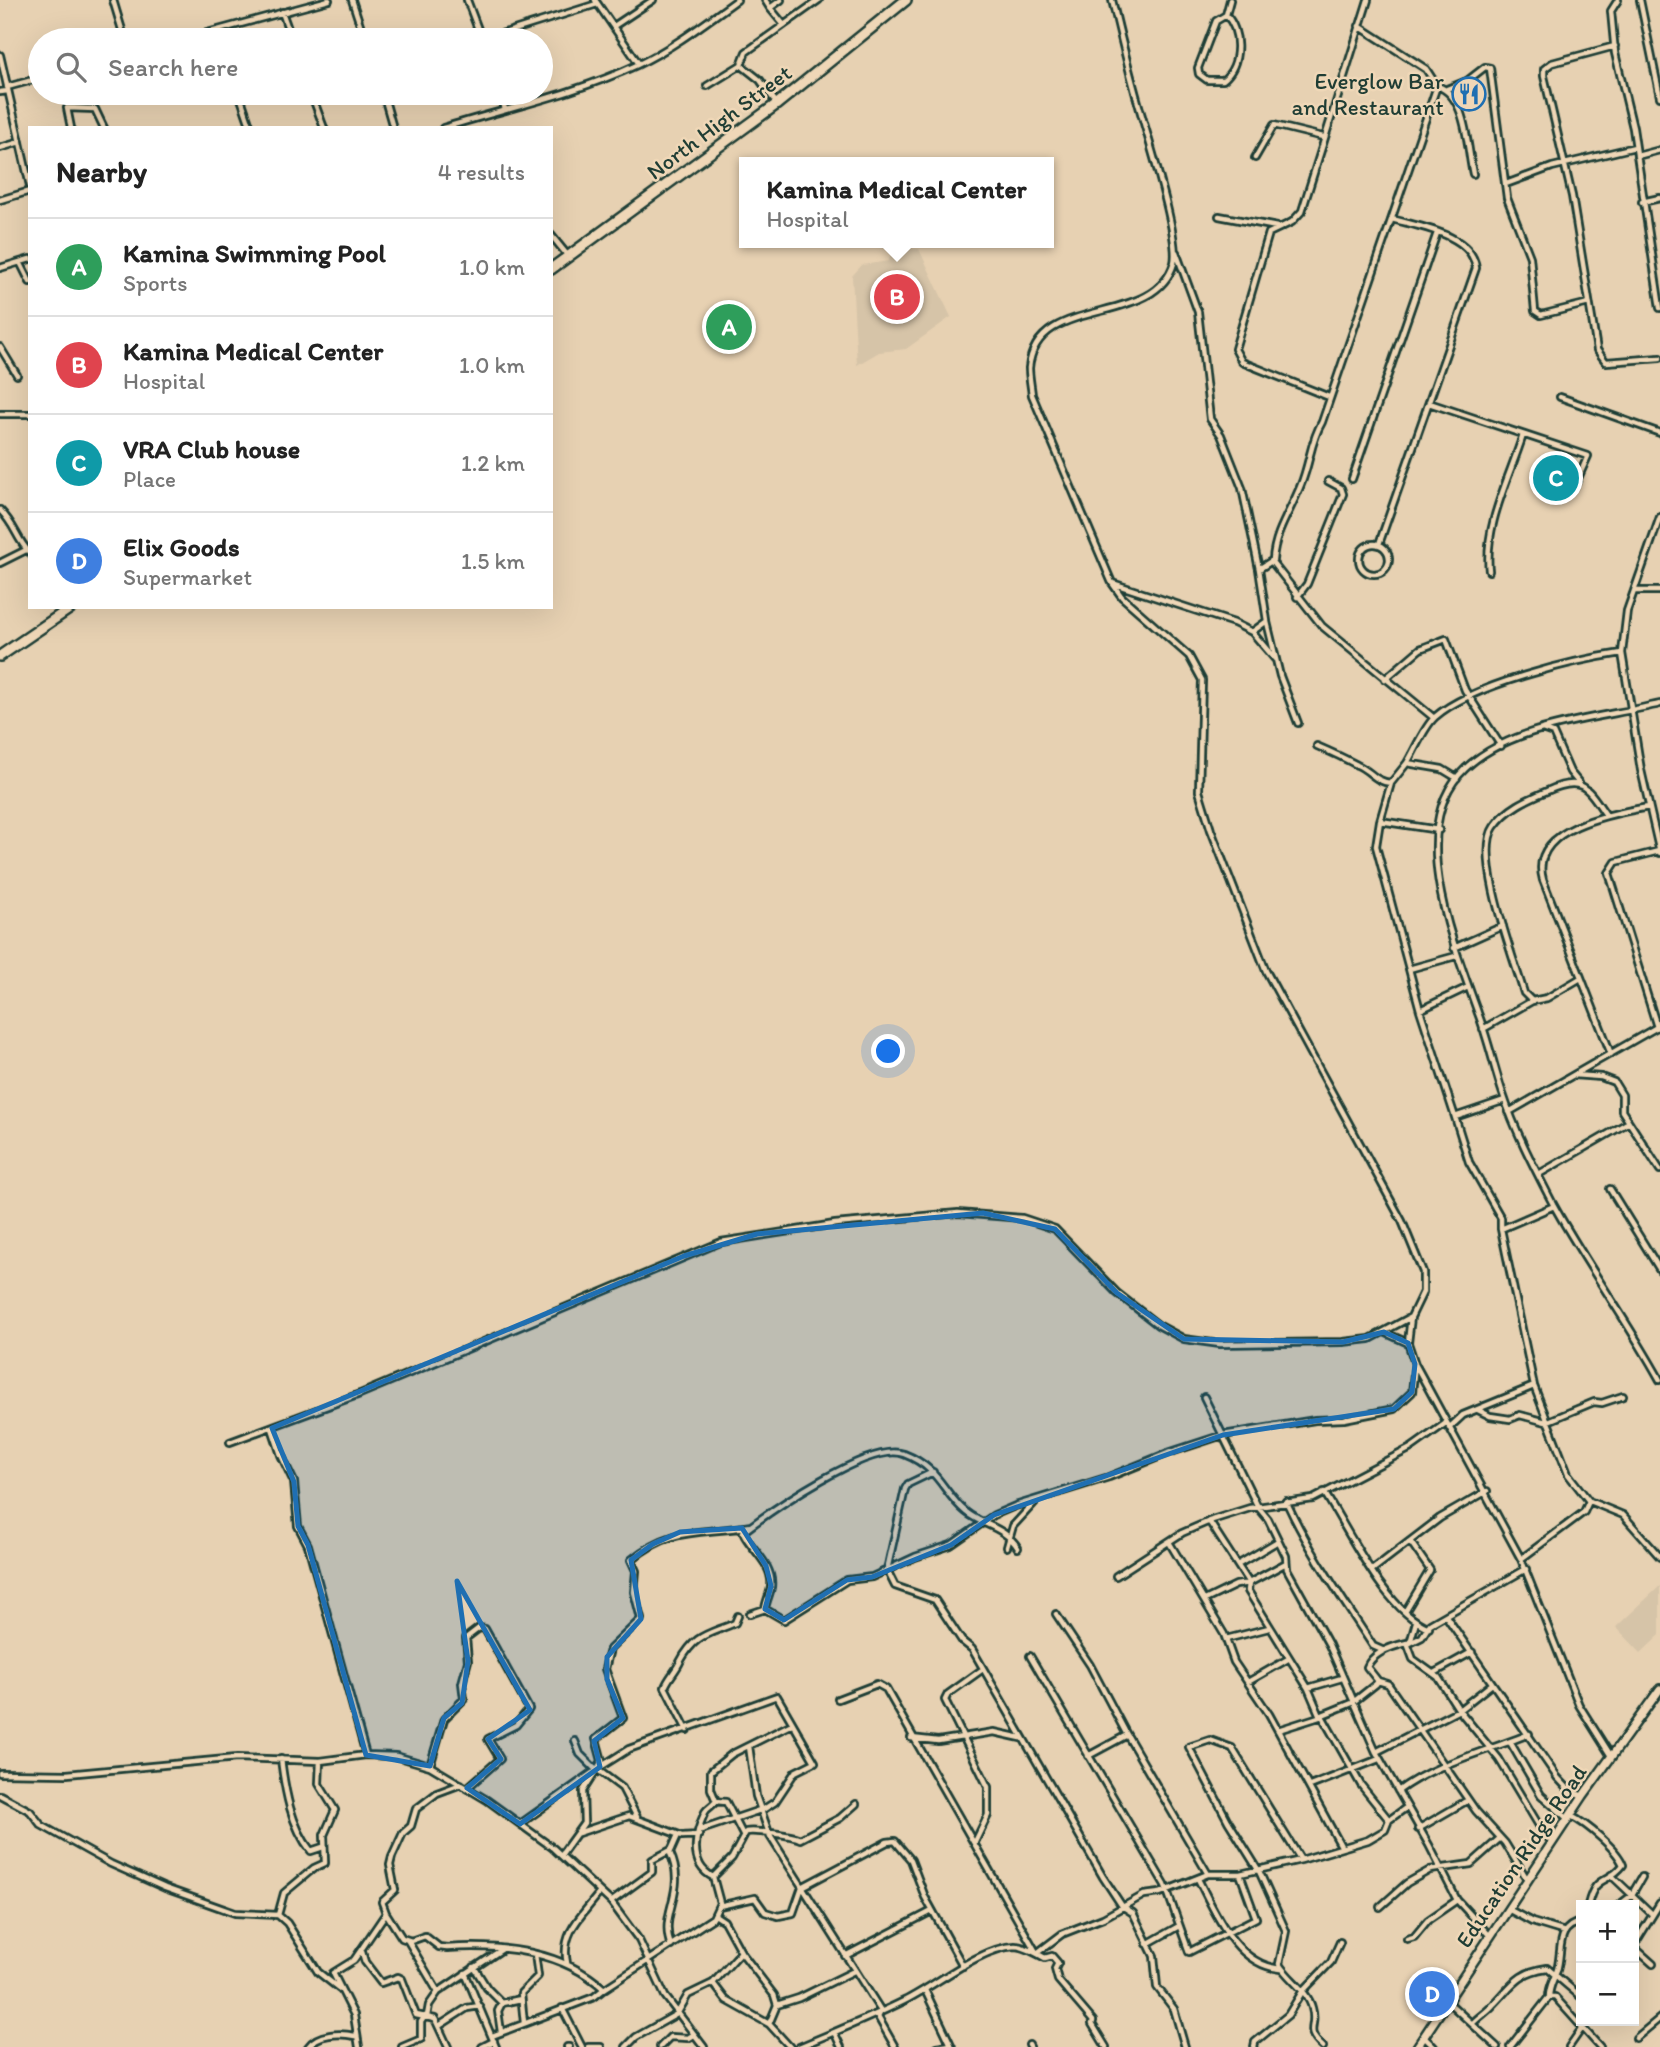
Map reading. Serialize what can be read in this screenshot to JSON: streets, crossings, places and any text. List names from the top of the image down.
{
  "streets": {
    "highway": ["North High Street"],
    "main road": ["Education Ridge Road"]
  },
  "places": {
    "restaurant": ["Everglow Bar and Restaurant"]
  },
  "page": {
    "search": "Search here",
    "heading": ["Nearby", "4 results"],
    "popup": ["Kamina Medical Center", "Hospital"],
    "list": [
      {
        "mark": "A",
        "name": "Kamina Swimming Pool",
        "note": "Sports",
        "value": "1.0 km"
      },
      {
        "mark": "B",
        "name": "Kamina Medical Center",
        "note": "Hospital",
        "value": "1.0 km"
      },
      {
        "mark": "C",
        "name": "VRA Club house",
        "note": "Place",
        "value": "1.2 km"
      },
      {
        "mark": "D",
        "name": "Elix Goods",
        "note": "Supermarket",
        "value": "1.5 km"
      }
    ],
    "pins": [
      "B",
      "A",
      "C",
      "D"
    ],
    "map_buttons": ["+", "−"]
  }
}
